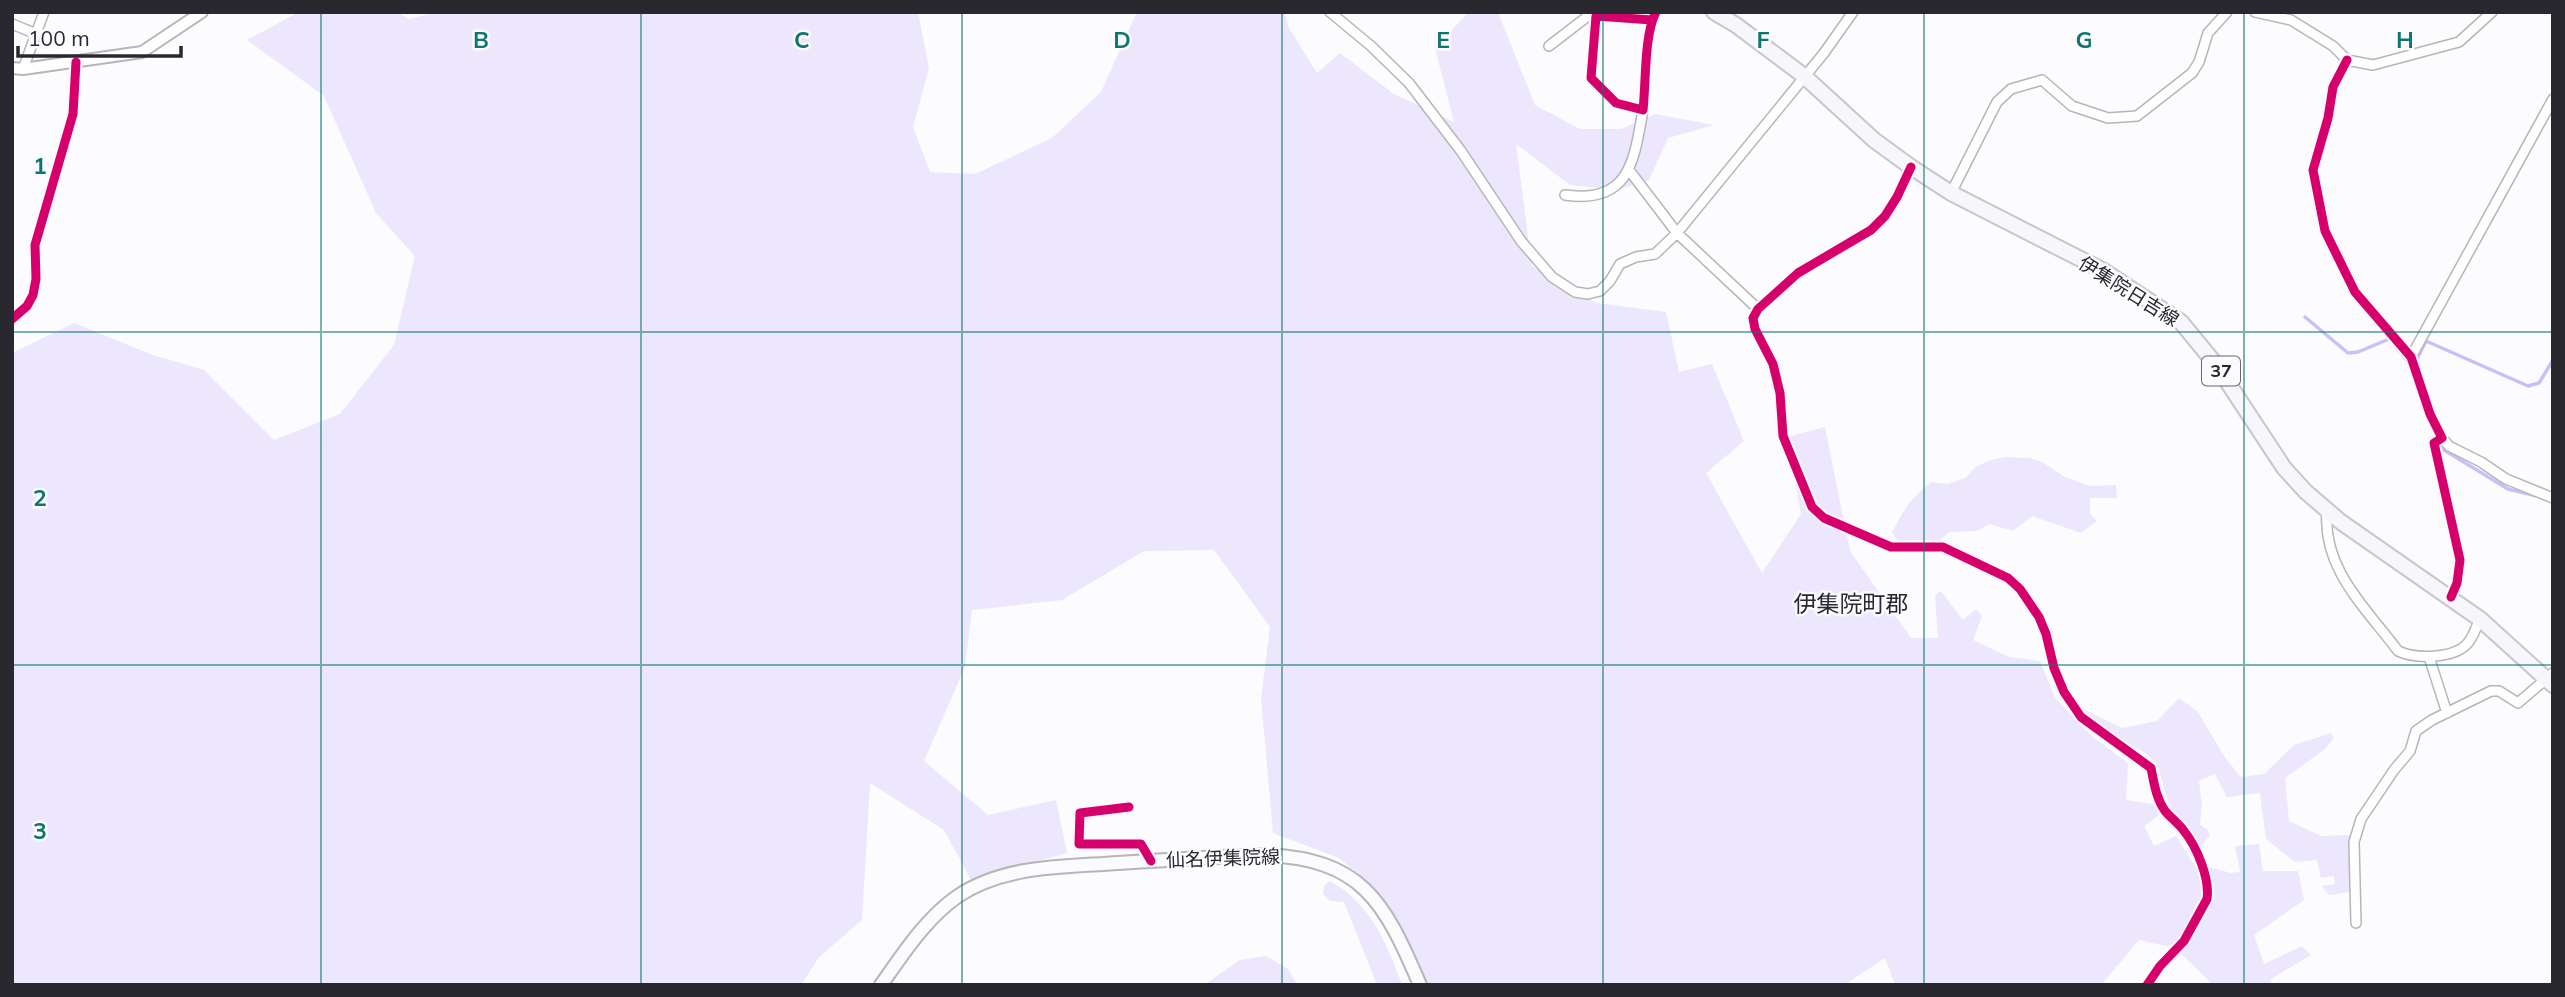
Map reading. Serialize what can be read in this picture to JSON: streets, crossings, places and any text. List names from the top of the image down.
{
  "streets": {
    "main road": ["伊集院日吉線", "37", "仙名伊集院線"]
  },
  "districts": ["伊集院町郡"],
  "scale_bar": "100 m",
  "grid": {
    "columns": [
      "B",
      "C",
      "D",
      "E",
      "F",
      "G",
      "H"
    ],
    "rows": ["1", "2", "3"]
  }
}
